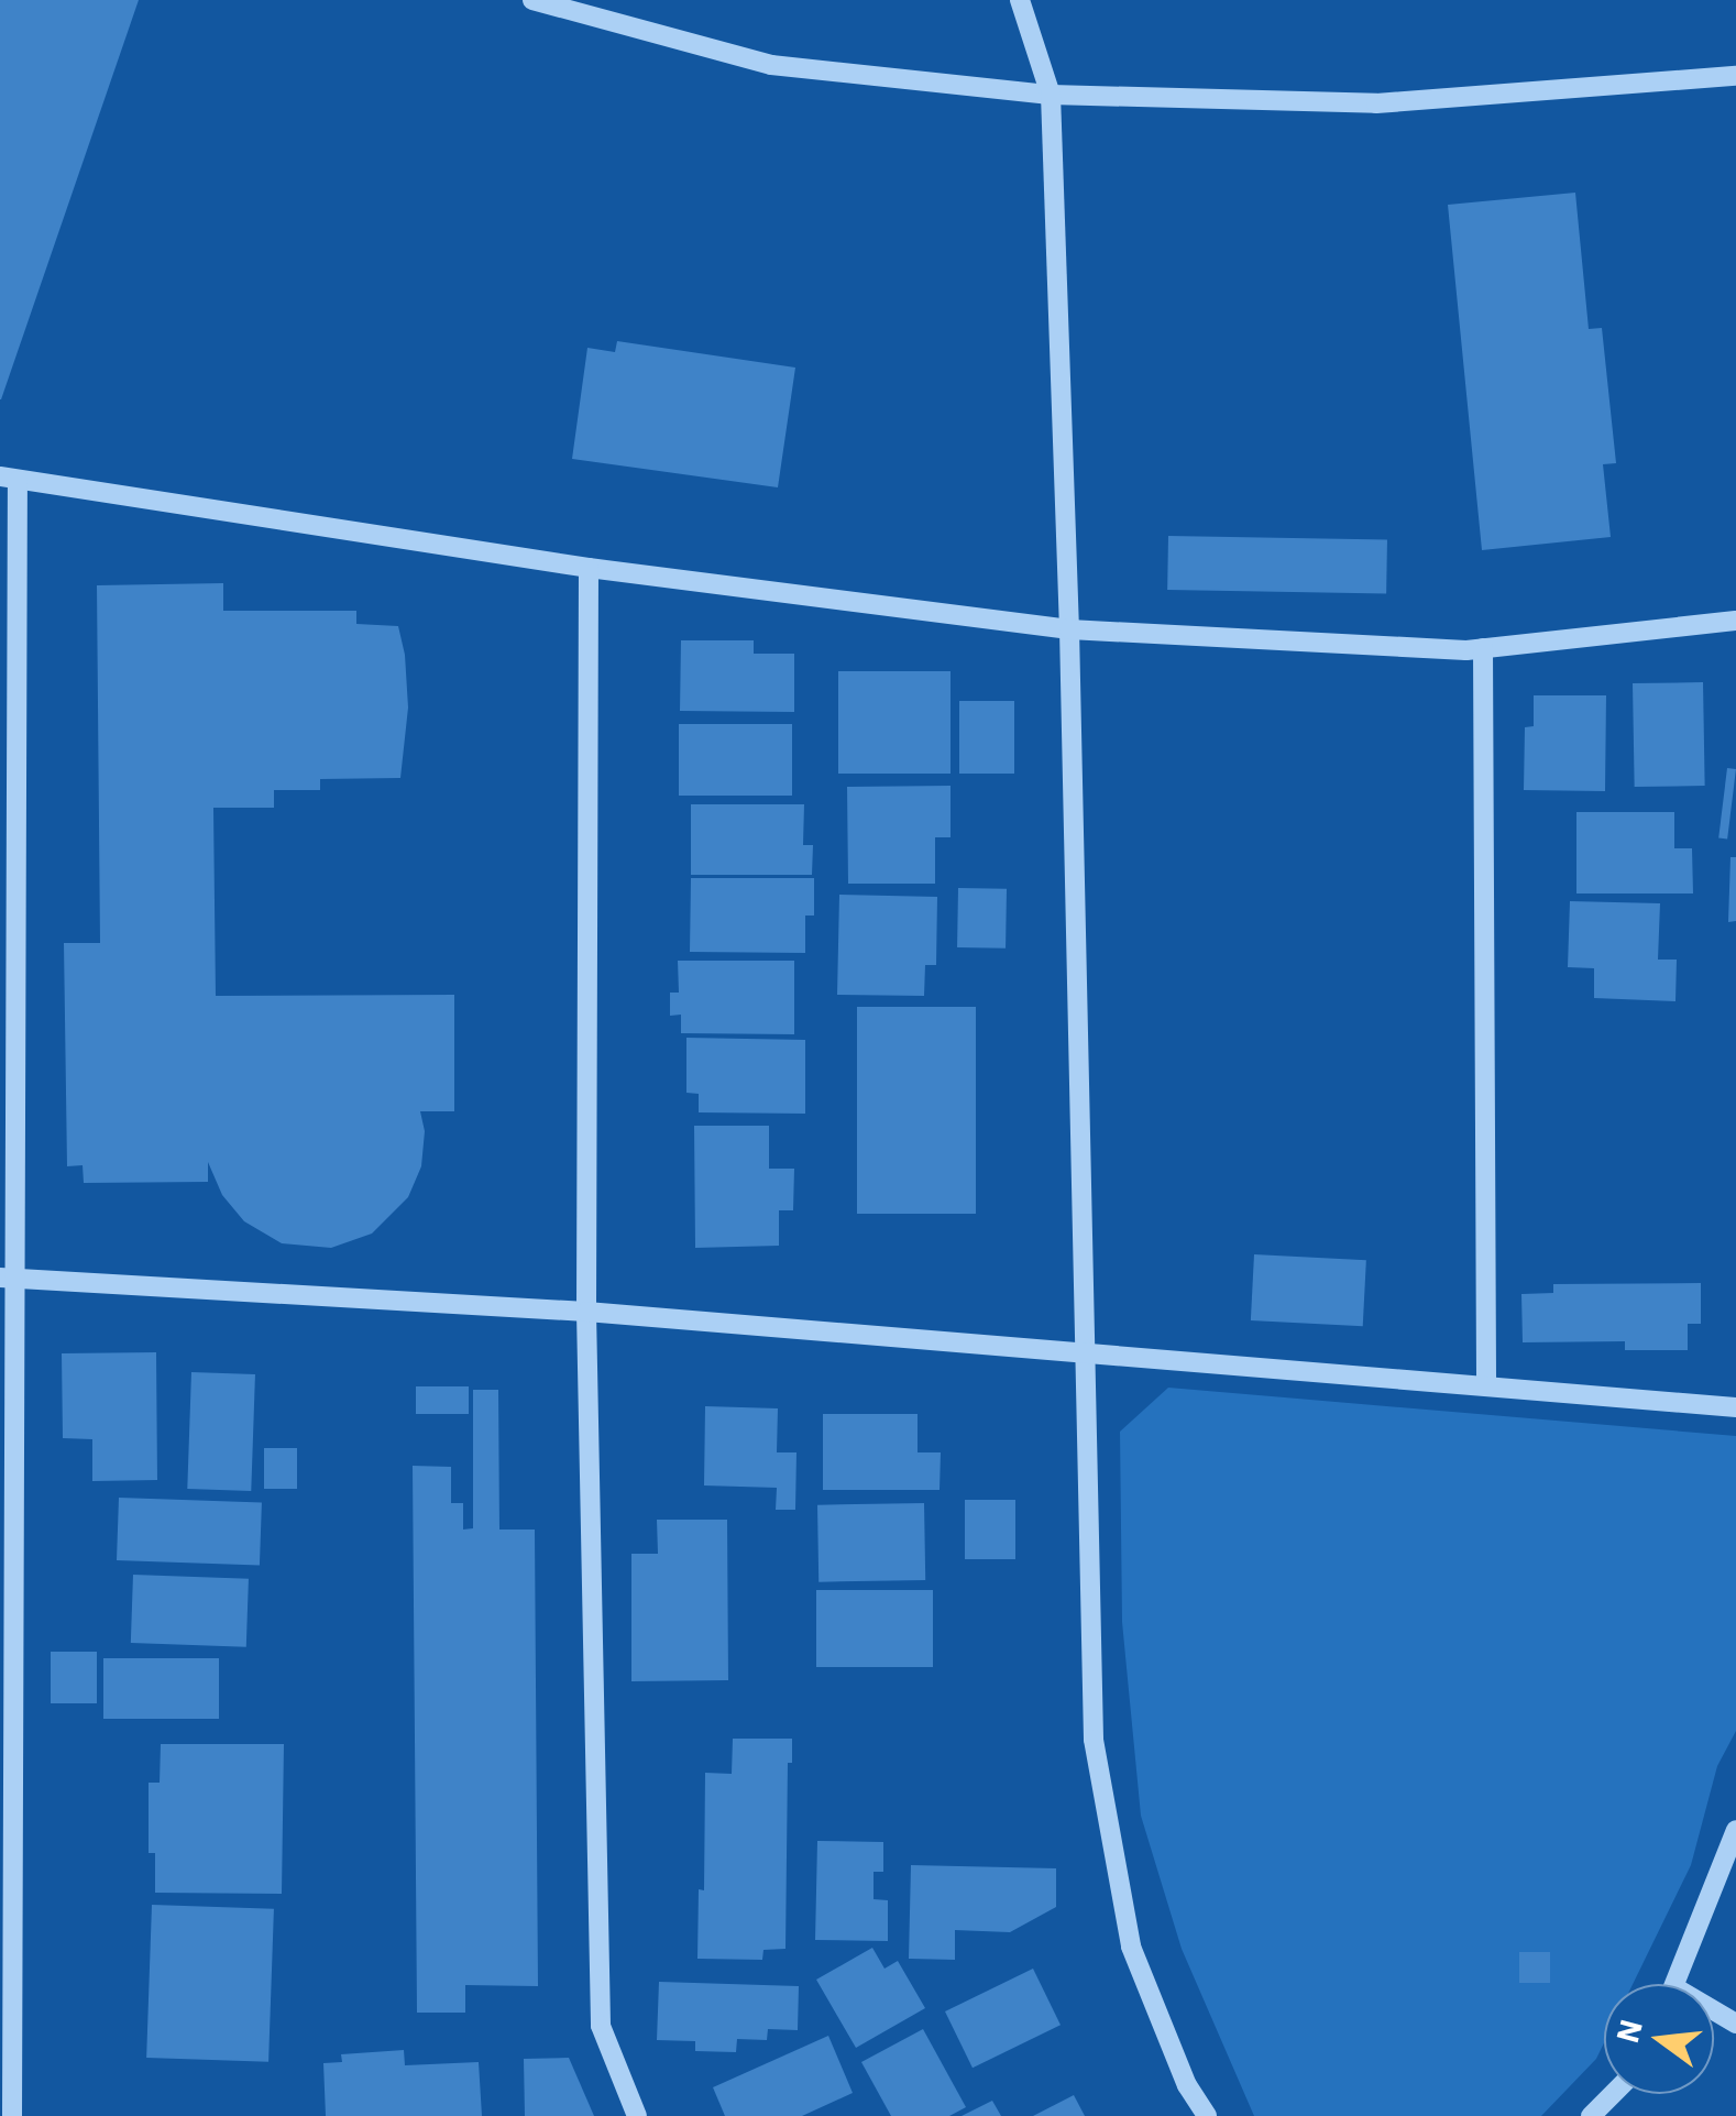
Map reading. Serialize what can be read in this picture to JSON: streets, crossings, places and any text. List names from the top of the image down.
{
  "north": "left"
}
